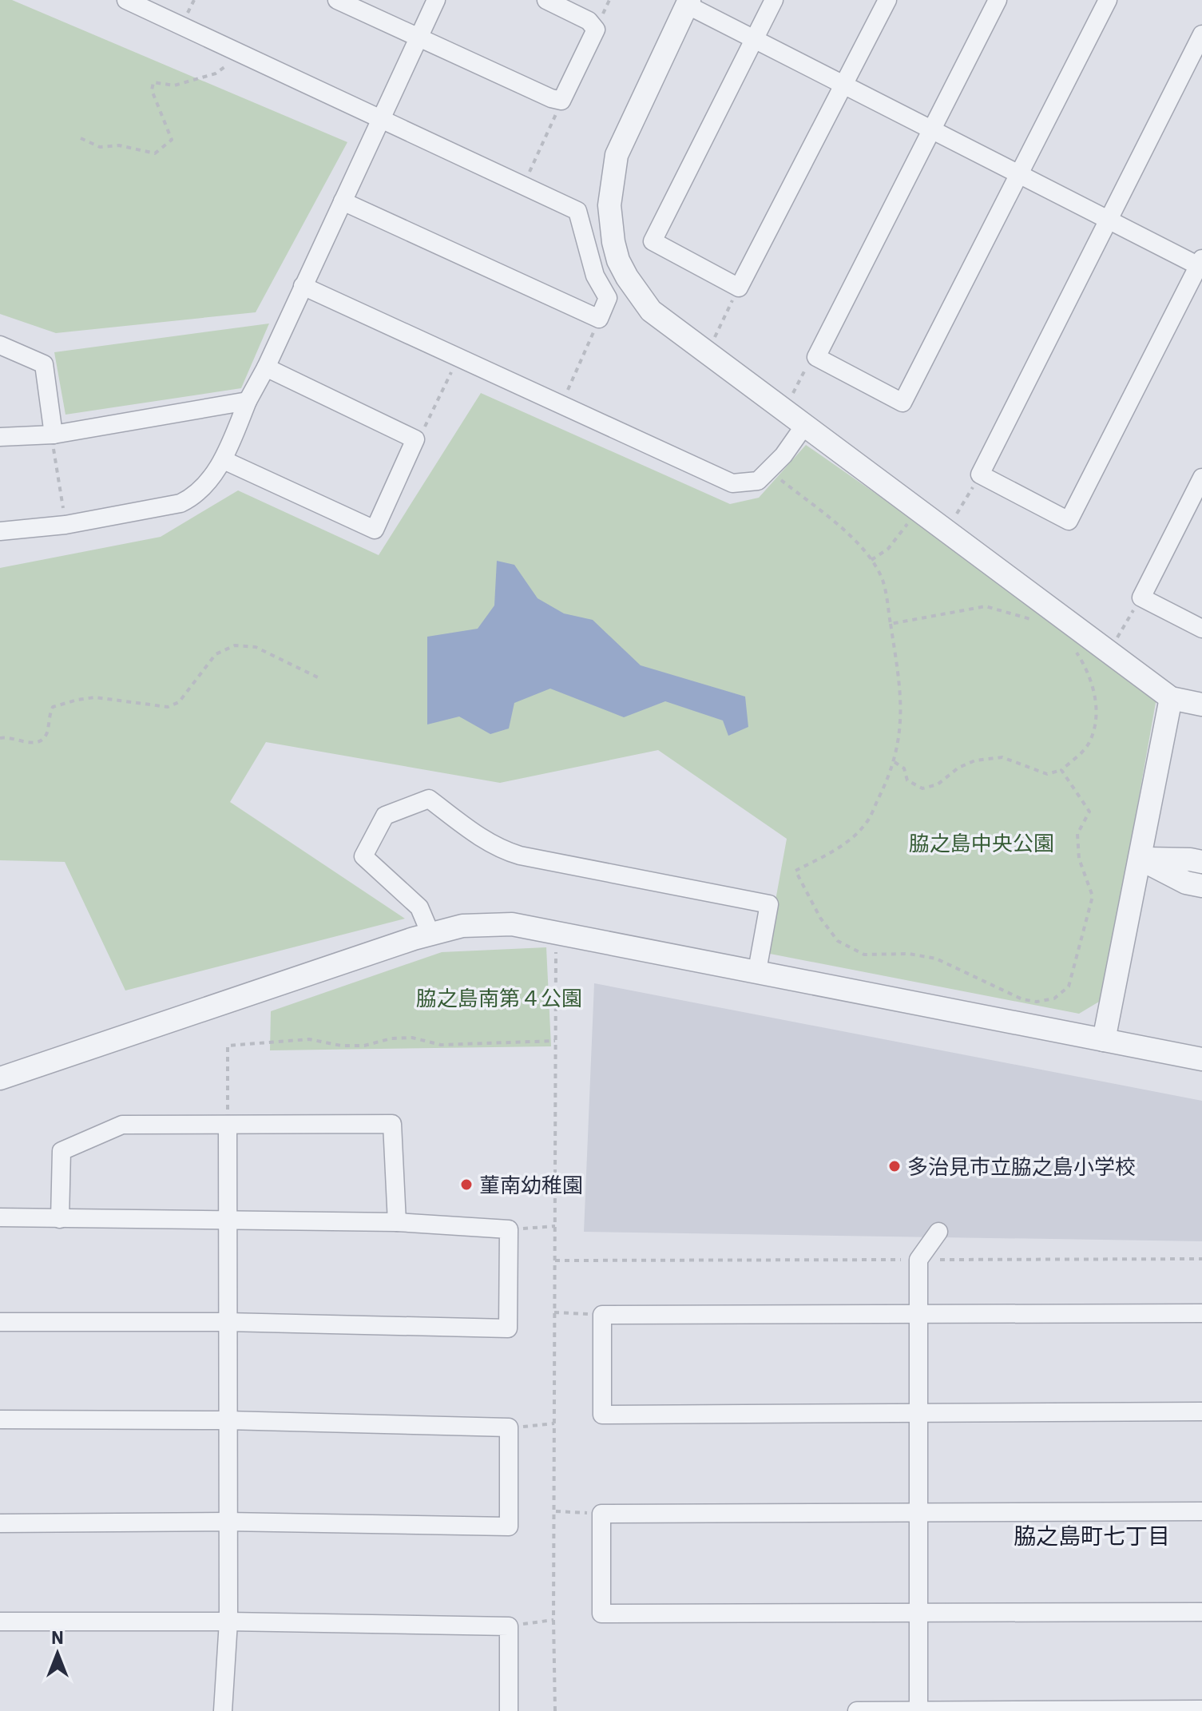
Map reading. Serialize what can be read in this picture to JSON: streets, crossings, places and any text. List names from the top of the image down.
{
  "districts": ["脇之島町七丁目"],
  "parks": ["脇之島中央公園", "脇之島南第４公園"],
  "places": ["多治見市立脇之島小学校", "菫南幼稚園"],
  "north": "top"
}
